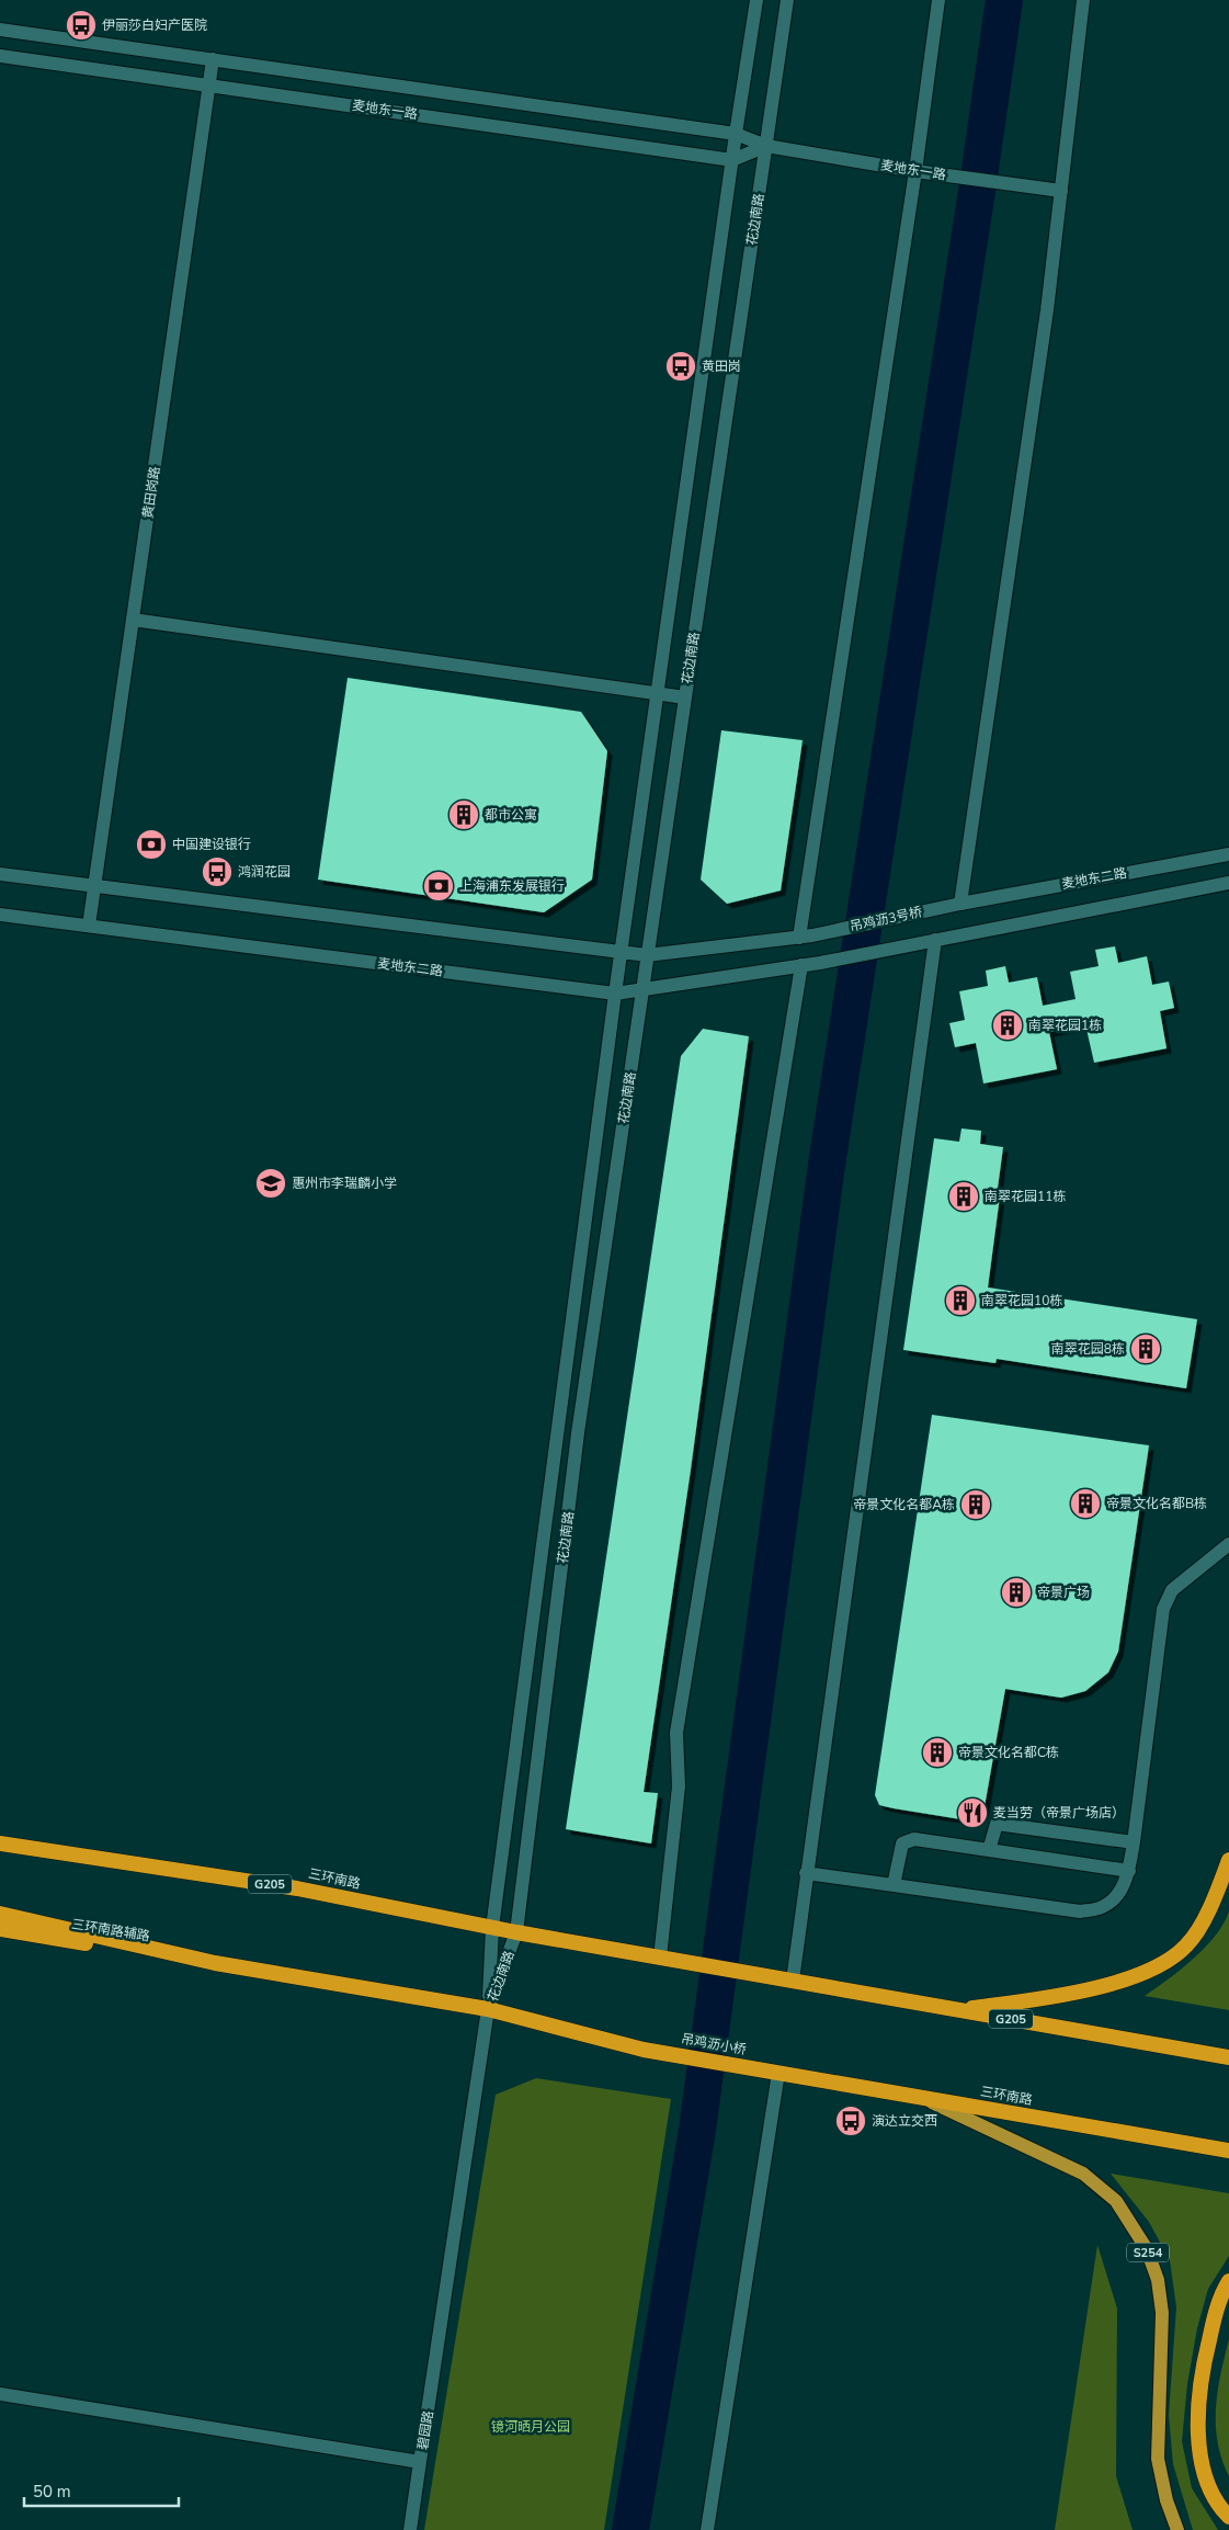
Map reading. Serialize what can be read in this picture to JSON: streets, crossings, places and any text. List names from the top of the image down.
{
  "streets": {
    "highway": [
      "三环南路",
      "G205",
      "三环南路辅路",
      "吊鸡沥小桥"
    ],
    "main road": ["S254"],
    "street": [
      "麦地东一路",
      "花边南路",
      "黄田岗路",
      "麦地东二路",
      "吊鸡沥3号桥",
      "碧园路"
    ]
  },
  "crossings": [
    ["麦地东一路", "花边南路"],
    ["麦地东一路", "黄田岗路"],
    ["花边南路", "麦地东二路"],
    ["花边南路", "三环南路"],
    ["花边南路", "吊鸡沥小桥"],
    ["花边南路", "碧园路"],
    ["黄田岗路", "麦地东二路"],
    ["麦地东二路", "吊鸡沥3号桥"],
    ["三环南路", "G205"],
    ["三环南路", "吊鸡沥小桥"],
    ["三环南路", "S254"],
    ["吊鸡沥小桥", "碧园路"]
  ],
  "parks": ["镜河晒月公园"],
  "places": {
    "bus stop": [
      "伊丽莎白妇产医院",
      "黄田岗",
      "鸿润花园",
      "演达立交西"
    ],
    "building": [
      "都市公寓",
      "南翠花园1栋",
      "南翠花园11栋",
      "南翠花园10栋",
      "南翠花园8栋",
      "帝景文化名都B栋",
      "帝景文化名都A栋",
      "帝景广场",
      "帝景文化名都C栋"
    ],
    "bank": ["中国建设银行", "上海浦东发展银行"],
    "school or university": ["惠州市李瑞麟小学"],
    "restaurant": ["麦当劳（帝景广场店）"]
  },
  "scale_bar": "50 m"
}
